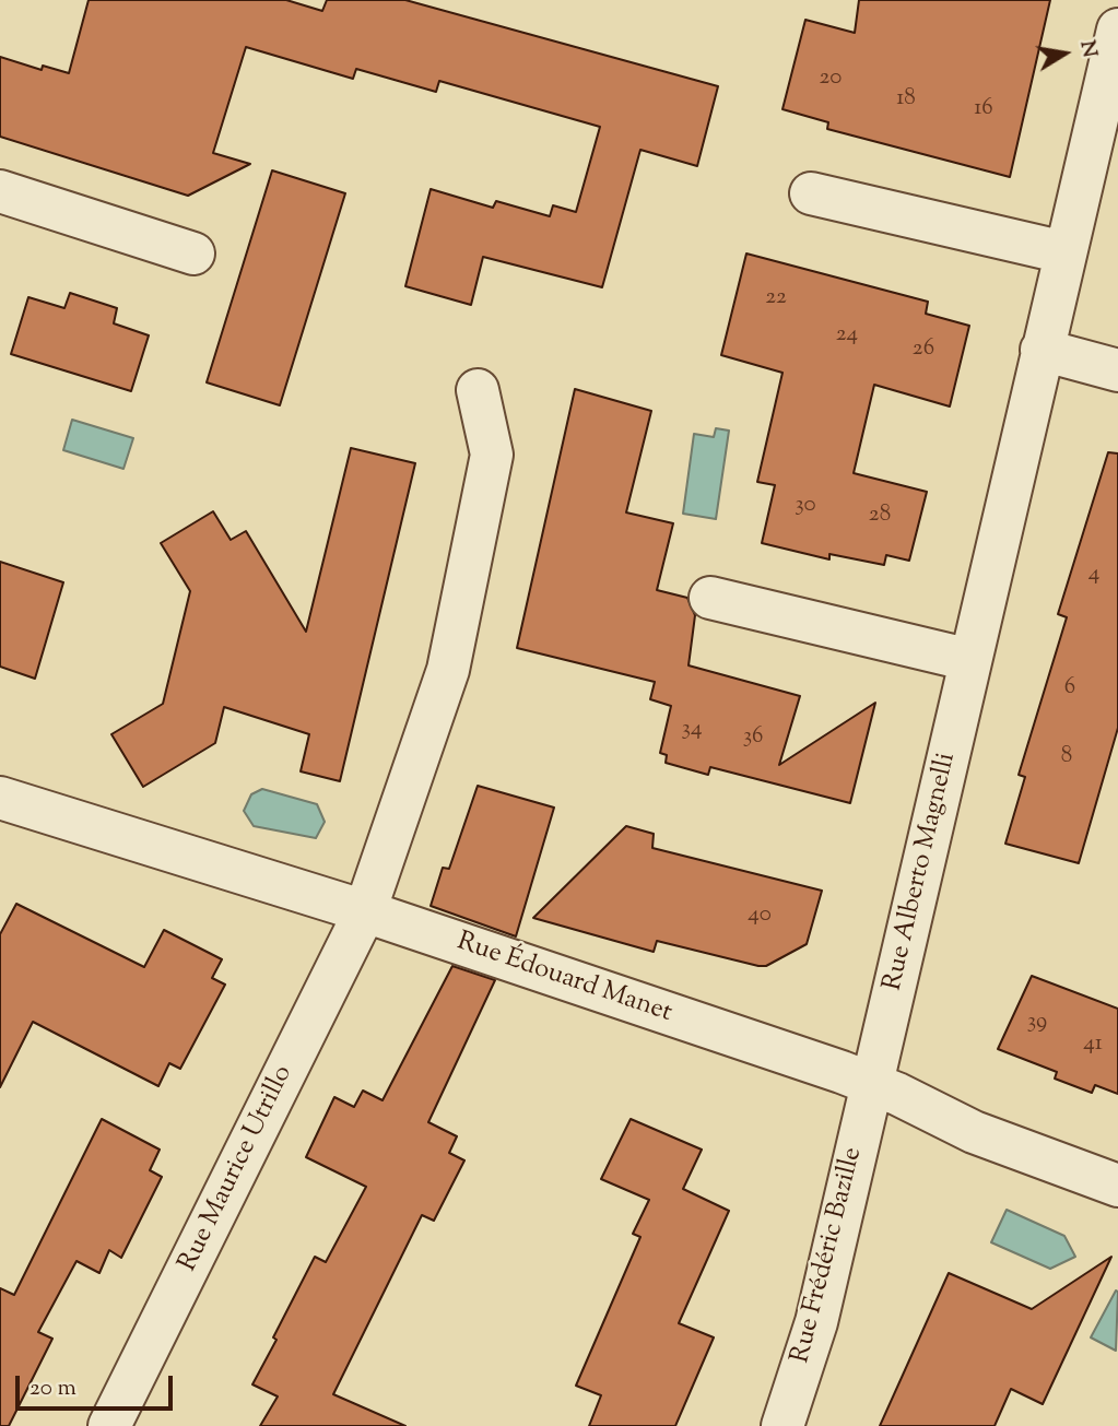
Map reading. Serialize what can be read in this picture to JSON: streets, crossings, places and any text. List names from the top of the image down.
{
  "streets": {
    "street": [
      "Rue Alberto Magnelli",
      "Rue Édouard Manet",
      "Rue Maurice Utrillo",
      "Rue Frédéric Bazille"
    ]
  },
  "crossings": [
    ["Rue Alberto Magnelli", "Rue Édouard Manet"],
    ["Rue Alberto Magnelli", "Rue Frédéric Bazille"],
    ["Rue Édouard Manet", "Rue Maurice Utrillo"],
    ["Rue Édouard Manet", "Rue Frédéric Bazille"]
  ],
  "house_numbers": [
    "20",
    "18",
    "16",
    "22",
    "24",
    "26",
    "30",
    "28",
    "4",
    "6",
    "34",
    "36",
    "8",
    "40",
    "39",
    "41"
  ],
  "scale_bar": "20 m",
  "north": "right"
}
